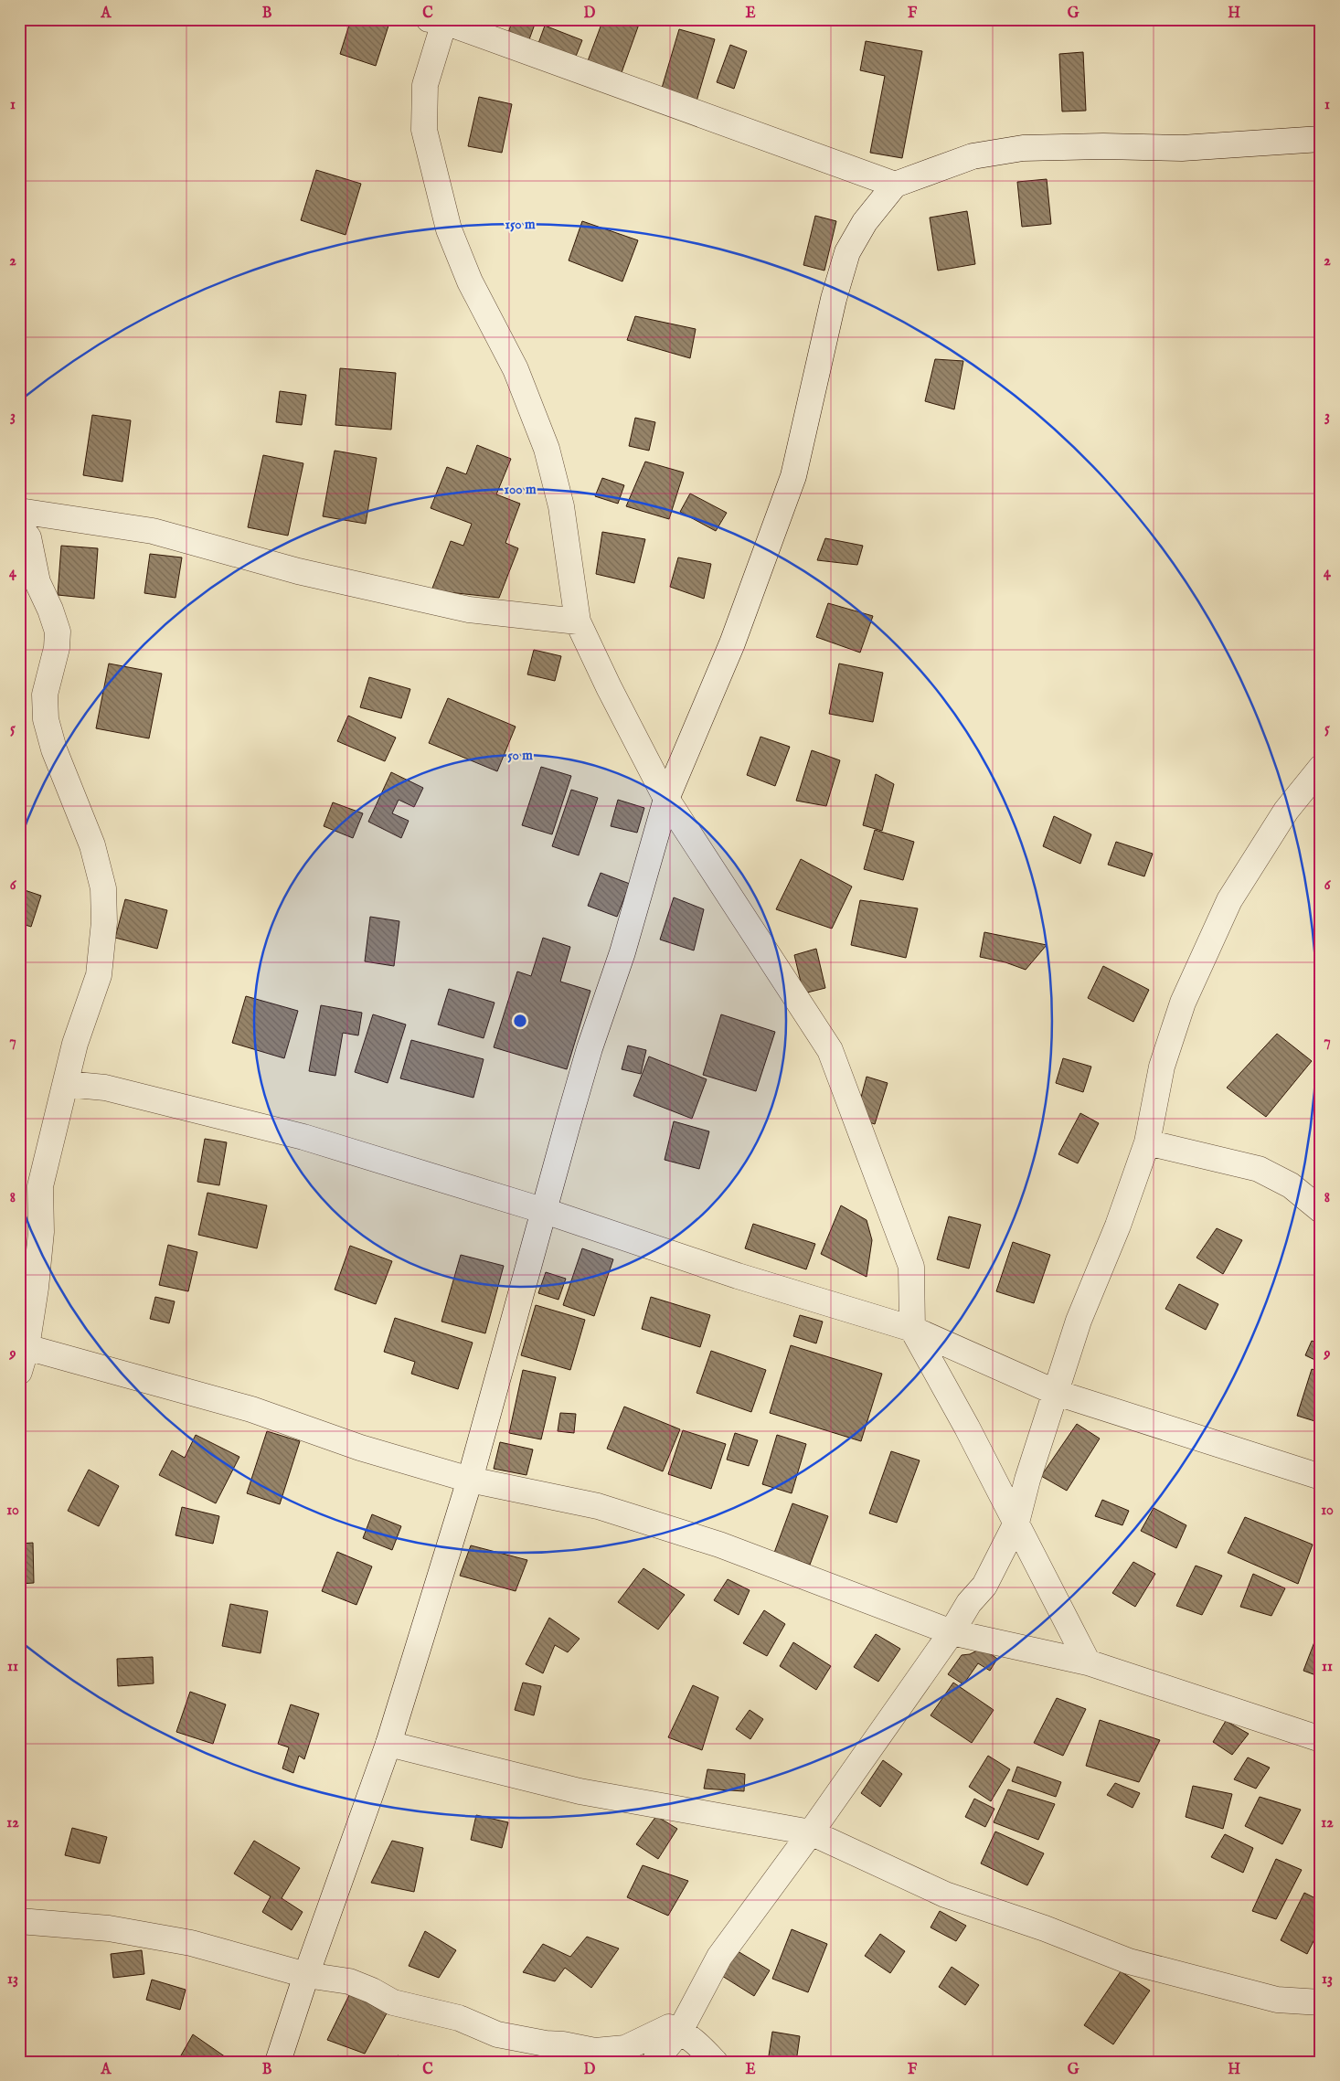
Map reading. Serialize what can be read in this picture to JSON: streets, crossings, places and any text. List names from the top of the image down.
{
  "grid": {
    "columns": [
      "A",
      "B",
      "C",
      "D",
      "E",
      "F",
      "G",
      "H"
    ],
    "rows": [
      "1",
      "2",
      "3",
      "4",
      "5",
      "6",
      "7",
      "8",
      "9",
      "10",
      "11",
      "12",
      "13"
    ]
  },
  "rings": ["150 m", "100 m", "50 m"]
}
